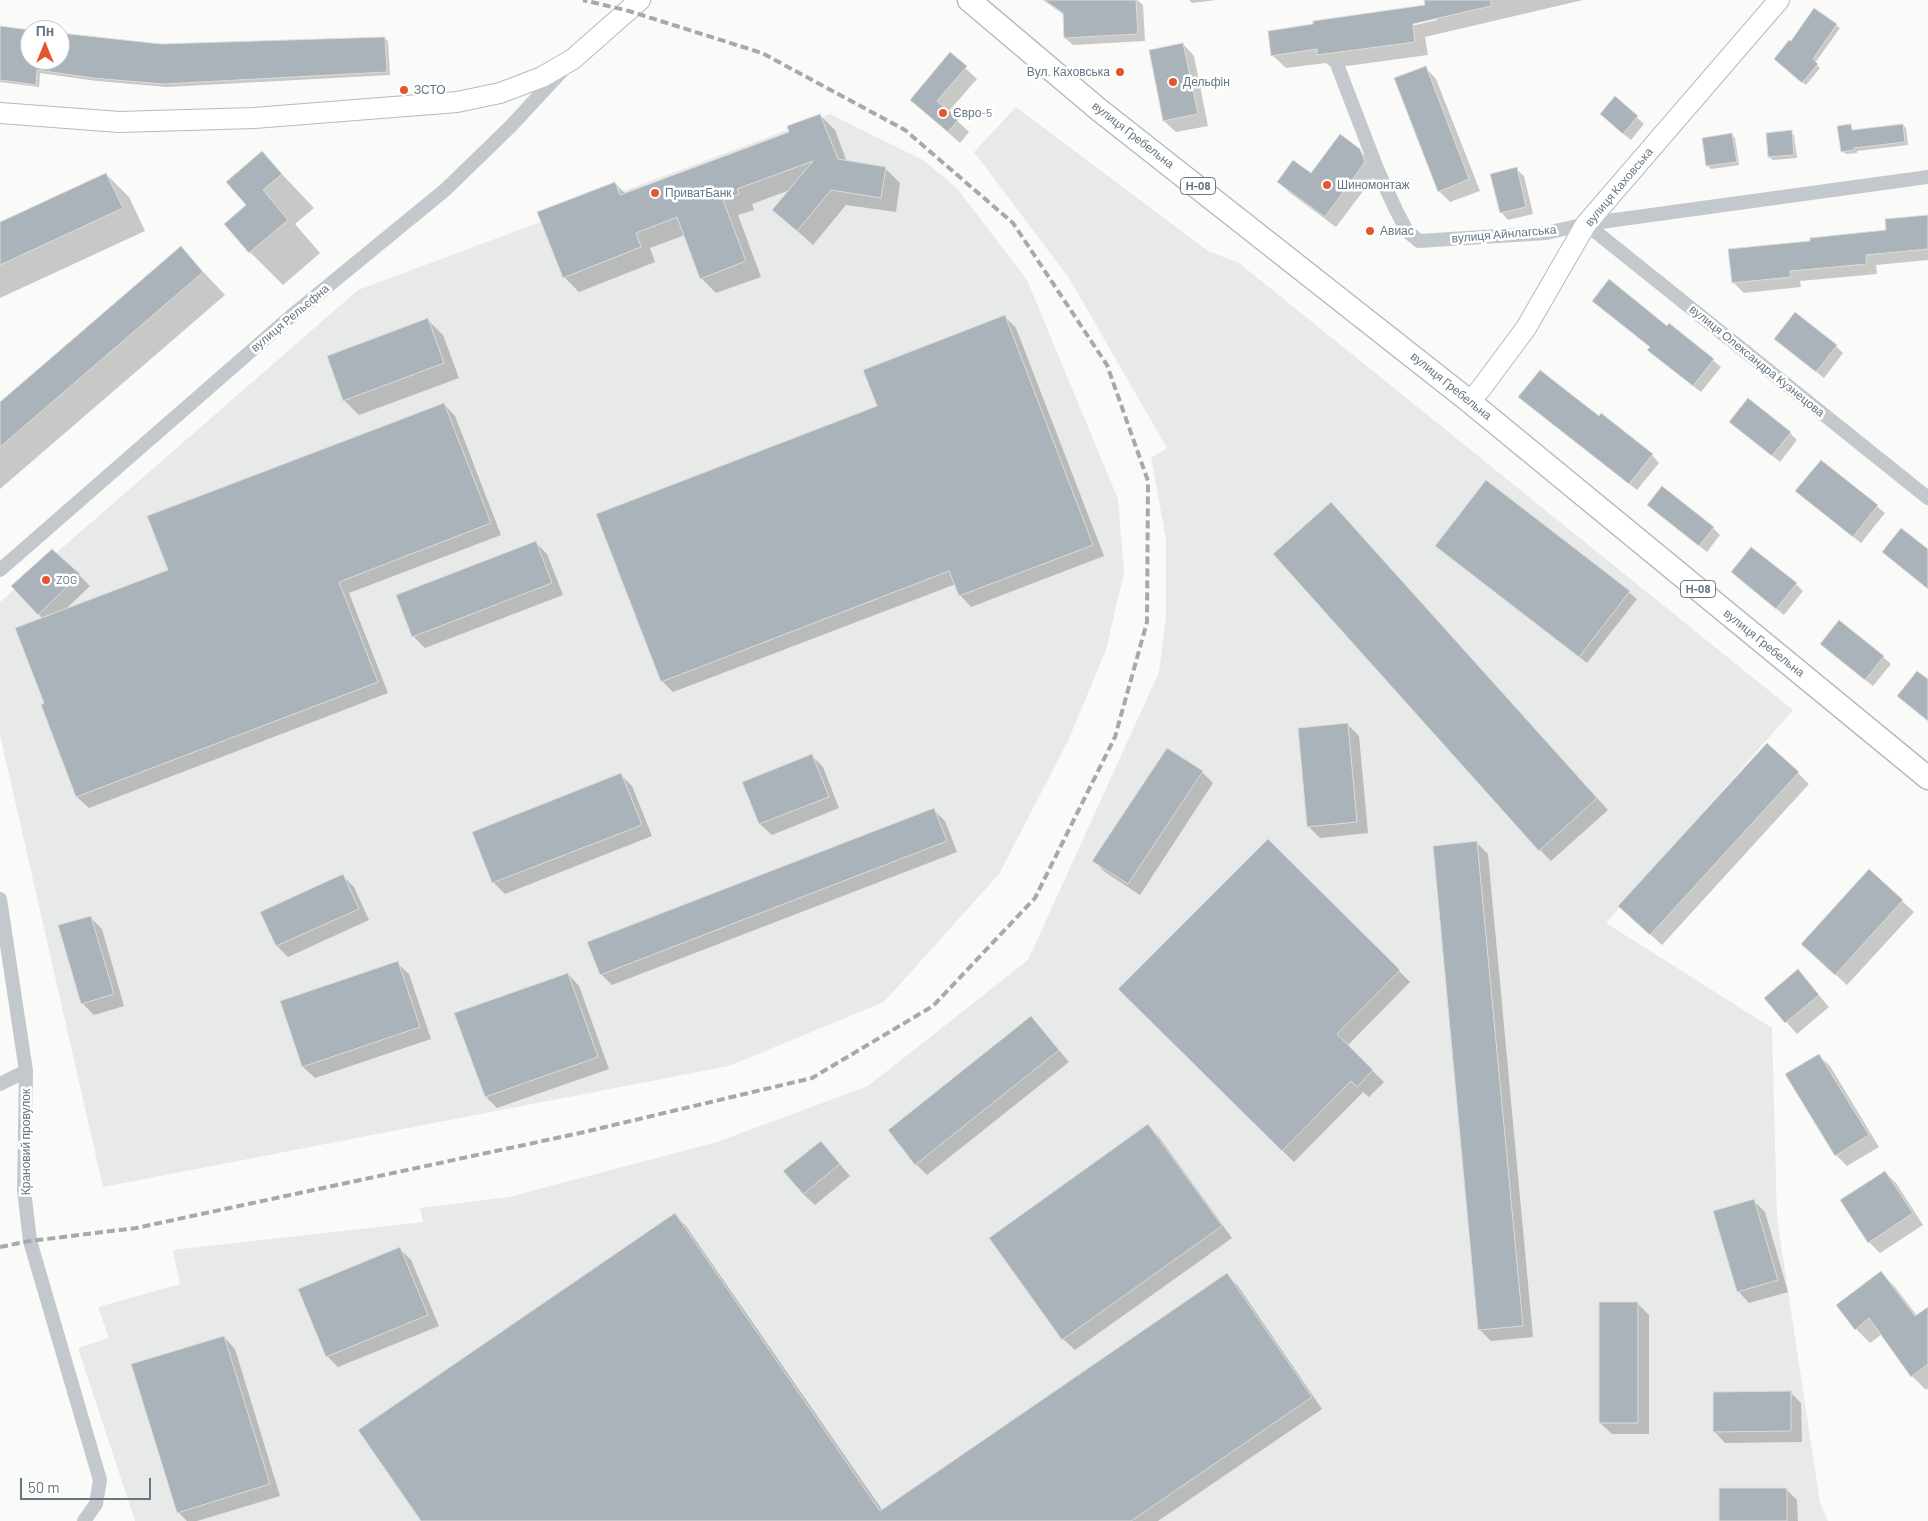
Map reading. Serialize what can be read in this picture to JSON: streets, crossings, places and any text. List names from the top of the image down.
{
  "streets": {
    "main road": ["вулиця Гребельна", "Н-08"],
    "street": [
      "вулиця Каховська",
      "вулиця Айнлагська",
      "вулиця Рельєфна",
      "вулиця Олександра Кузнецова",
      "Крановий провулок"
    ]
  },
  "crossings": [
    ["вулиця Гребельна", "вулиця Каховська"],
    ["вулиця Каховська", "вулиця Айнлагська"],
    ["вулиця Каховська", "вулиця Олександра Кузнецова"],
    ["вулиця Айнлагська", "вулиця Олександра Кузнецова"]
  ],
  "places": [
    "Вул. Каховська",
    "Дельфін",
    "ЗСТО",
    "Євро-5",
    "Шиномонтаж",
    "ПриватБанк",
    "Авиас",
    "ZOG"
  ],
  "scale_bar": "50 m",
  "north": "top"
}
